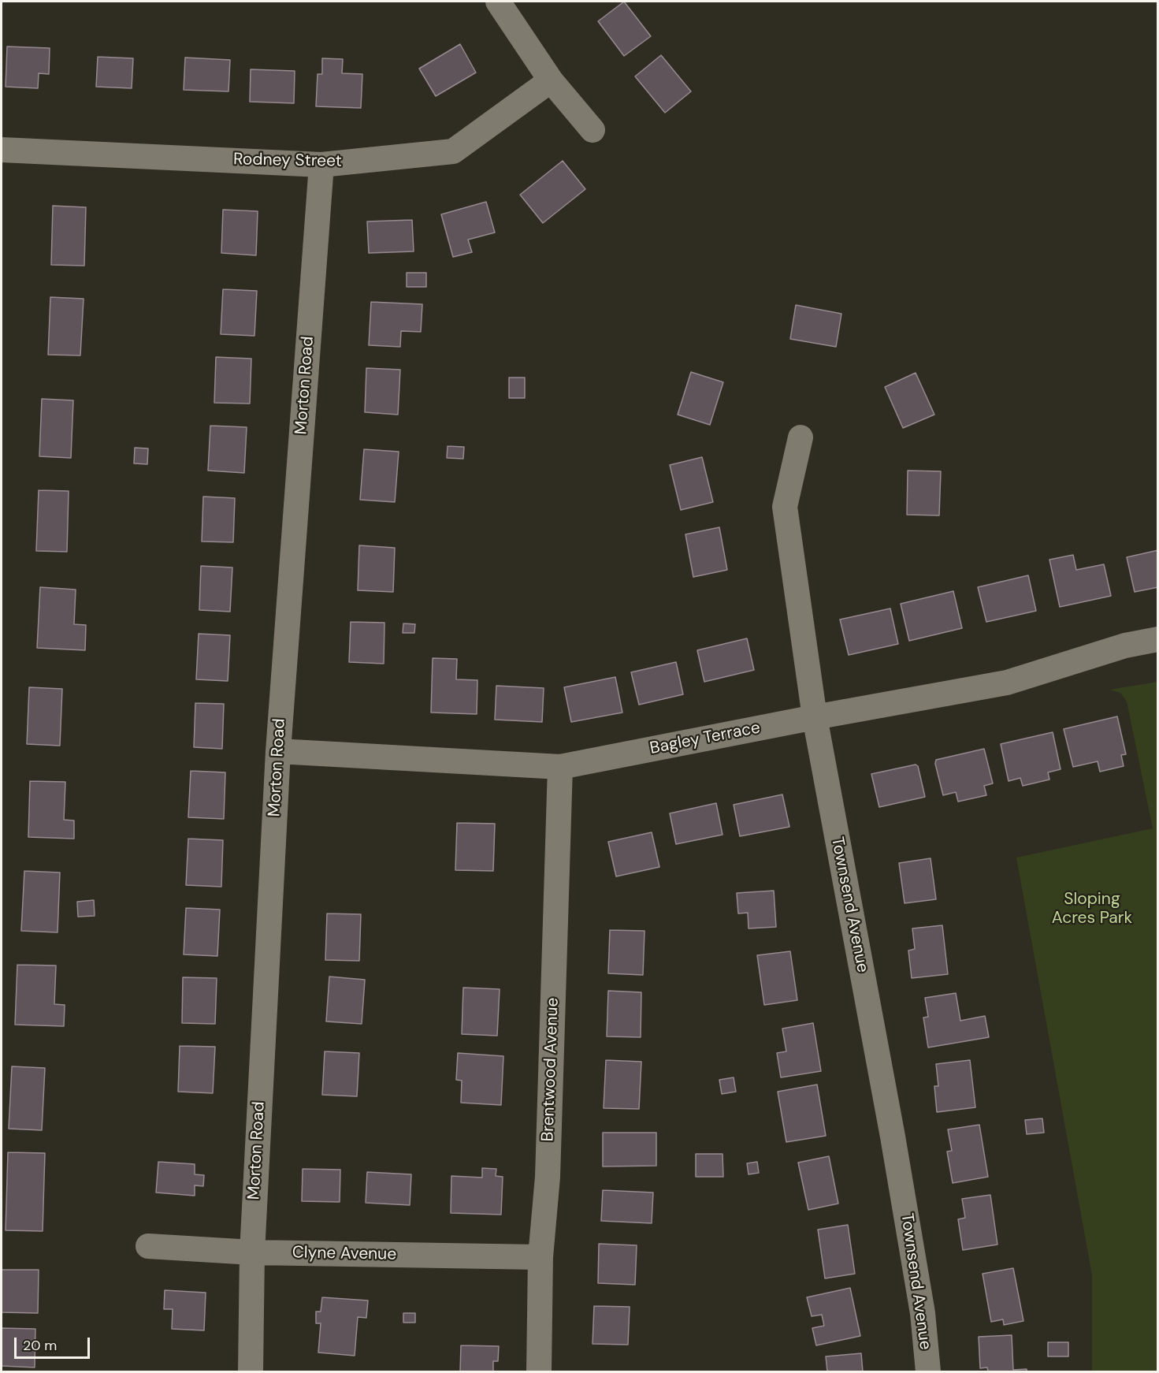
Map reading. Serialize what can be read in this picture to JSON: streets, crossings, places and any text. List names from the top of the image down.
{
  "streets": {
    "street": [
      "Rodney Street",
      "Morton Road",
      "Bagley Terrace",
      "Townsend Avenue",
      "Brentwood Avenue",
      "Clyne Avenue"
    ]
  },
  "crossings": [
    ["Rodney Street", "Morton Road"],
    ["Morton Road", "Bagley Terrace"],
    ["Morton Road", "Clyne Avenue"],
    ["Bagley Terrace", "Townsend Avenue"],
    ["Bagley Terrace", "Brentwood Avenue"],
    ["Brentwood Avenue", "Clyne Avenue"]
  ],
  "parks": ["Sloping Acres Park"],
  "scale_bar": "20 m"
}
